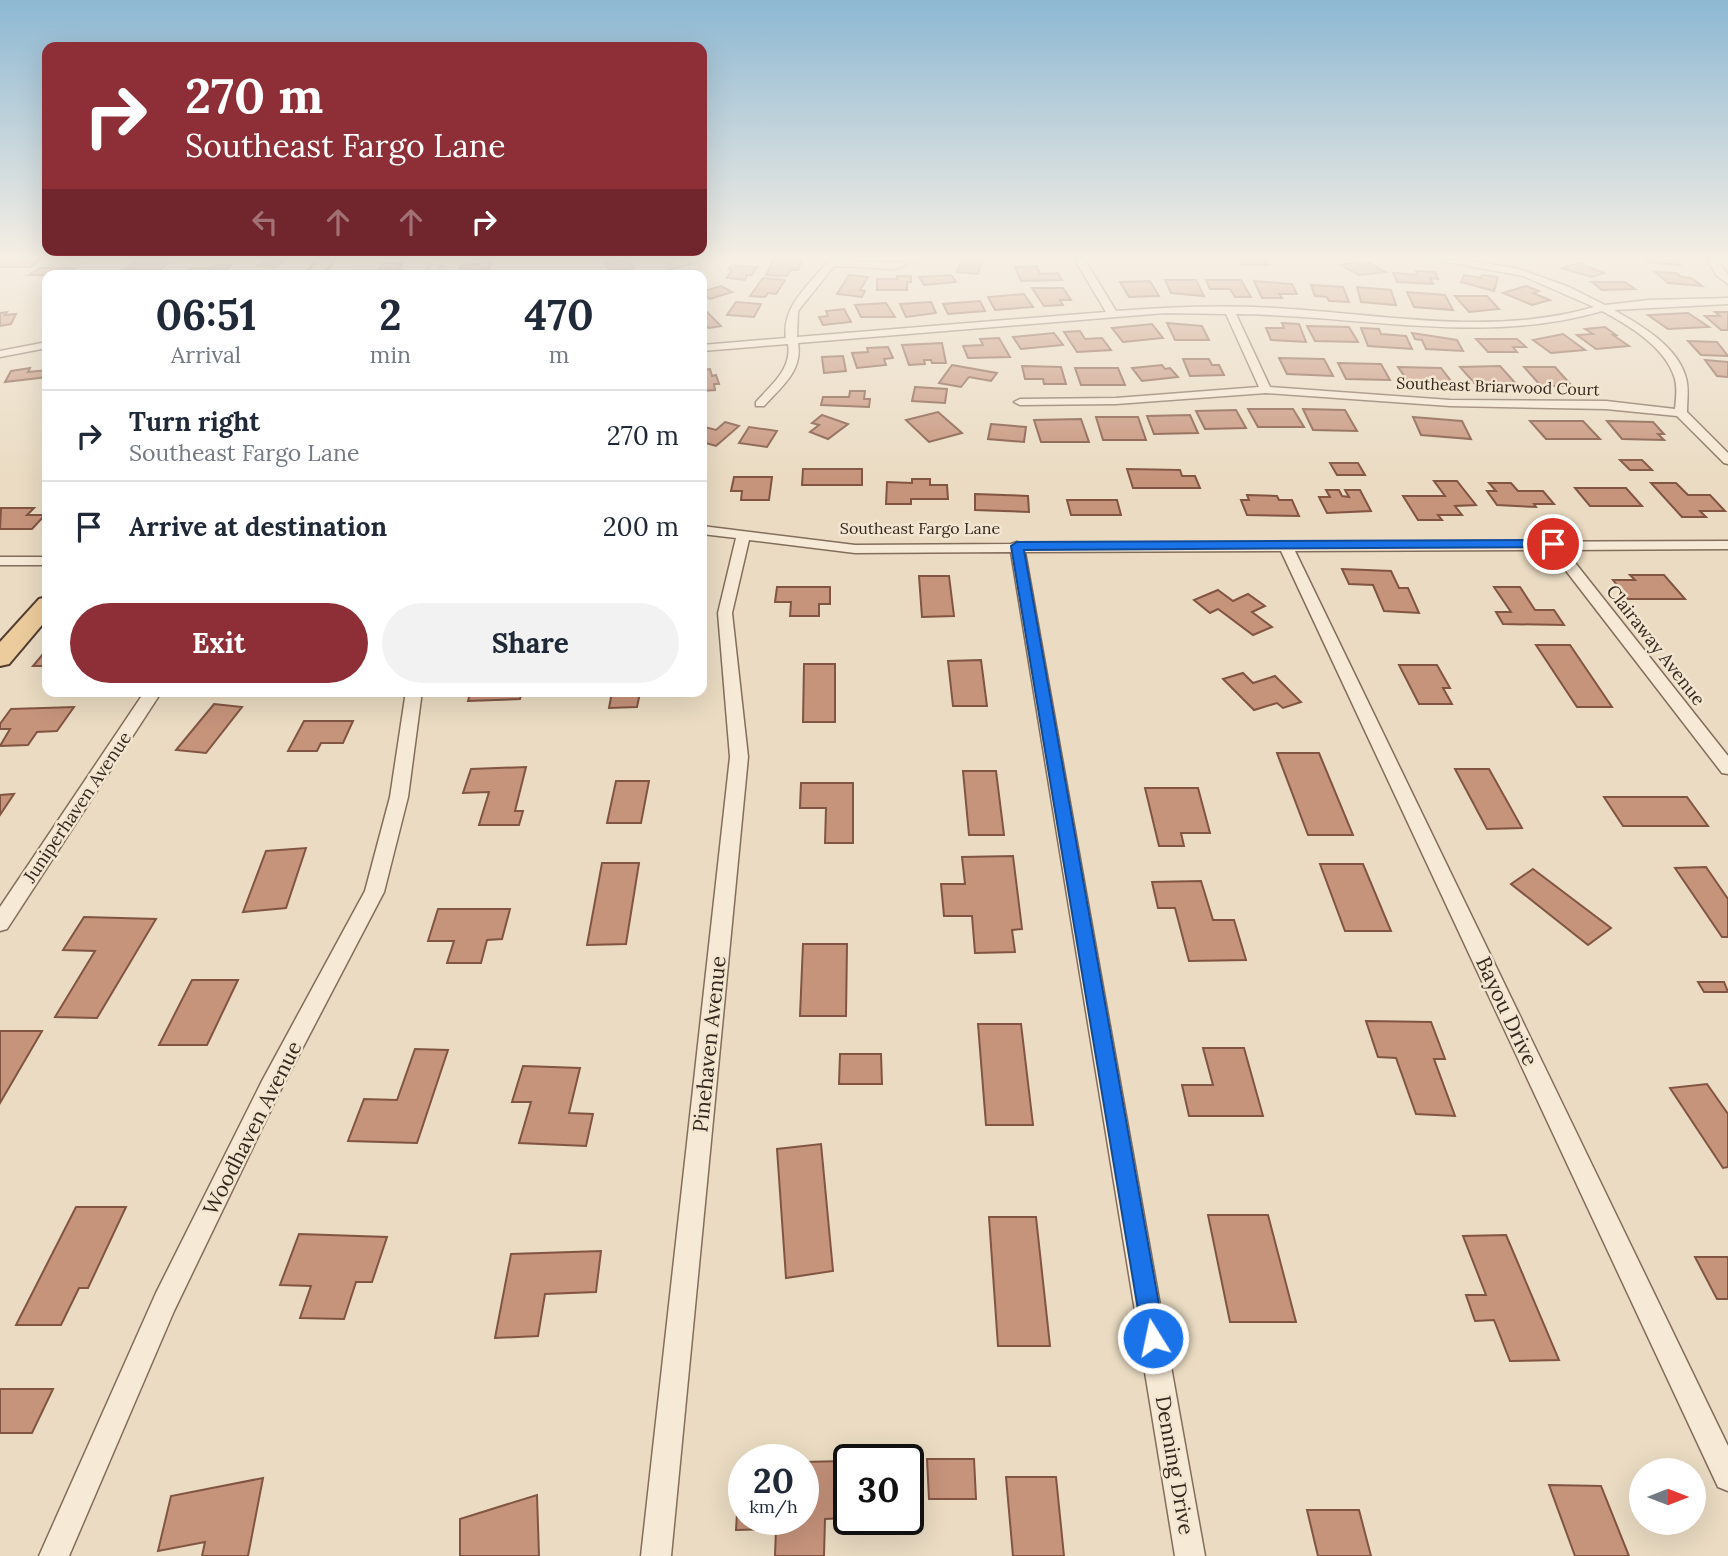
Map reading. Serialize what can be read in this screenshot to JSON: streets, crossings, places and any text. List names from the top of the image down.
{
  "streets": {
    "street": [
      "Southeast Briarwood Court",
      "Southeast Fargo Lane",
      "Clairaway Avenue",
      "Juniperhaven Avenue",
      "Bayou Drive",
      "Pinehaven Avenue",
      "Woodhaven Avenue",
      "Denning Drive"
    ]
  },
  "crossings": [
    ["Southeast Fargo Lane", "Clairaway Avenue"],
    ["Southeast Fargo Lane", "Bayou Drive"],
    ["Southeast Fargo Lane", "Pinehaven Avenue"],
    ["Southeast Fargo Lane", "Denning Drive"]
  ],
  "north": "right",
  "page": {
    "turn": ["270 m", "Southeast Fargo Lane"],
    "eta": [
      "06:51",
      "Arrival",
      "2",
      "min",
      "470",
      "m"
    ],
    "list": [
      {
        "name": "Turn right",
        "note": "Southeast Fargo Lane",
        "value": "270 m"
      },
      {
        "name": "Arrive at destination",
        "value": "200 m"
      }
    ],
    "buttons": ["Exit", "Share"],
    "speed": "20 km/h",
    "limit": "30"
  }
}
